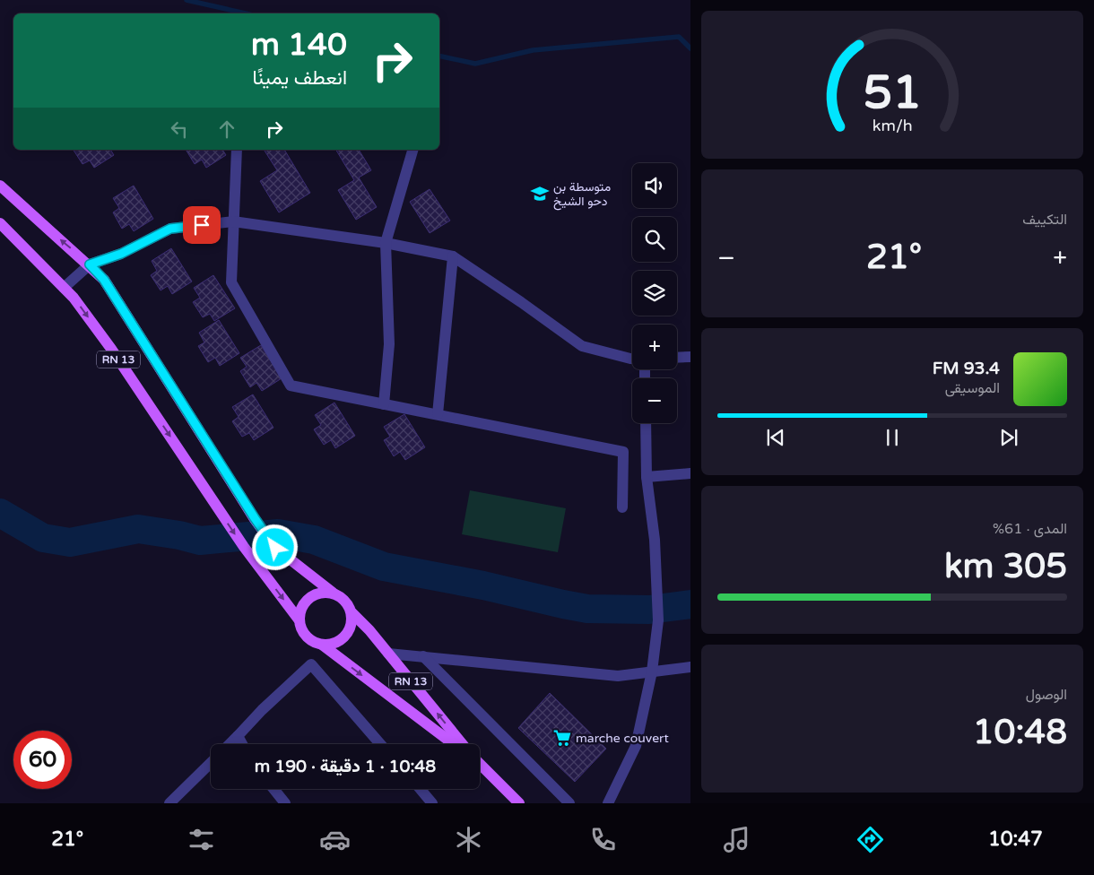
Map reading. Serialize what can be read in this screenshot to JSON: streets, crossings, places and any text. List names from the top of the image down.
{
  "streets": {
    "main road": ["RN 13"]
  },
  "places": {
    "school or university": ["متوسطة بن دحو الشيخ"],
    "supermarket": ["marche couvert"]
  },
  "page": {
    "turn": ["140 m", "انعطف يمينًا"],
    "map_buttons": ["+", "−"],
    "tile": [
      "التكييف",
      ["المدى · 61%", "305 km"],
      ["الوصول", "10:48"]
    ],
    "heat": ["−", "21°", "+"],
    "song": ["93.4 FM", "الموسيقى"],
    "limit": "60",
    "trip": "10:48 · 1 دقيقة · 190 m",
    "tabs": ["10:47", "21°"],
    "gauge": ["51", "km/h"]
  }
}
